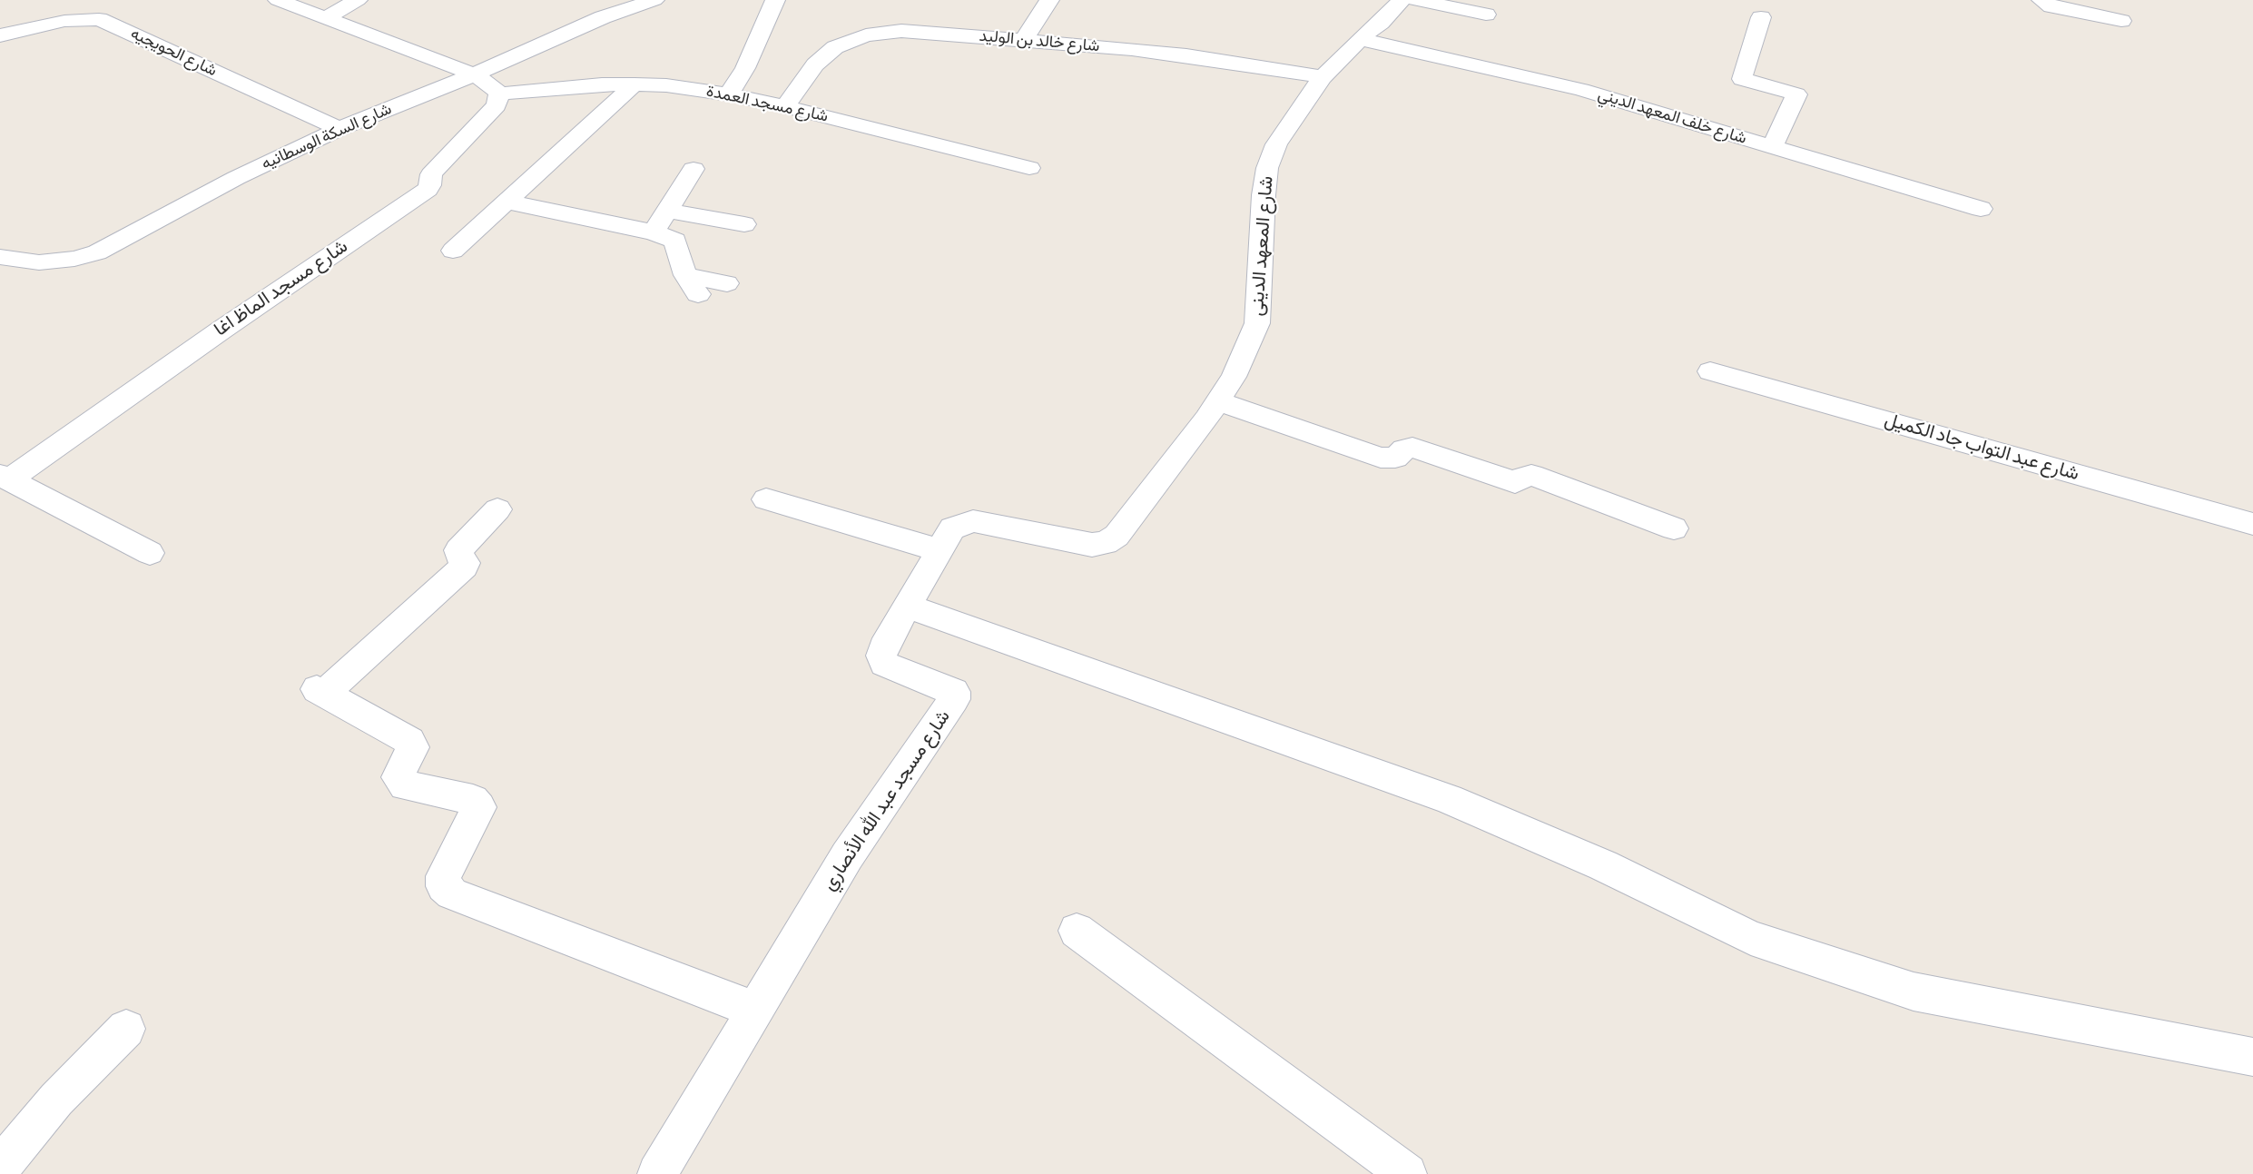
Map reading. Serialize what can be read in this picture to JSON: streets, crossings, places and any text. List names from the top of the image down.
{
  "streets": {
    "street": [
      "شارع خالد بن الوليد",
      "شارع الحويجيه",
      "شارع مسجد العمدة",
      "شارع خلف المعهد الديني",
      "شارع السكة الوسطانيه",
      "شارع المعهد الدينى",
      "شارع مسجد الماظ اغا",
      "شارع عبد التواب جاد الكميل",
      "شارع مسجد عبد الله الأنصاري"
    ]
  },
  "crossings": [
    ["شارع خالد بن الوليد", "شارع مسجد العمدة"],
    ["شارع خالد بن الوليد", "شارع المعهد الدينى"],
    ["شارع الحويجيه", "شارع السكة الوسطانيه"],
    ["شارع مسجد العمدة", "شارع مسجد الماظ اغا"],
    ["شارع خلف المعهد الديني", "شارع المعهد الدينى"],
    ["شارع المعهد الدينى", "شارع مسجد عبد الله الأنصاري"]
  ]
}
